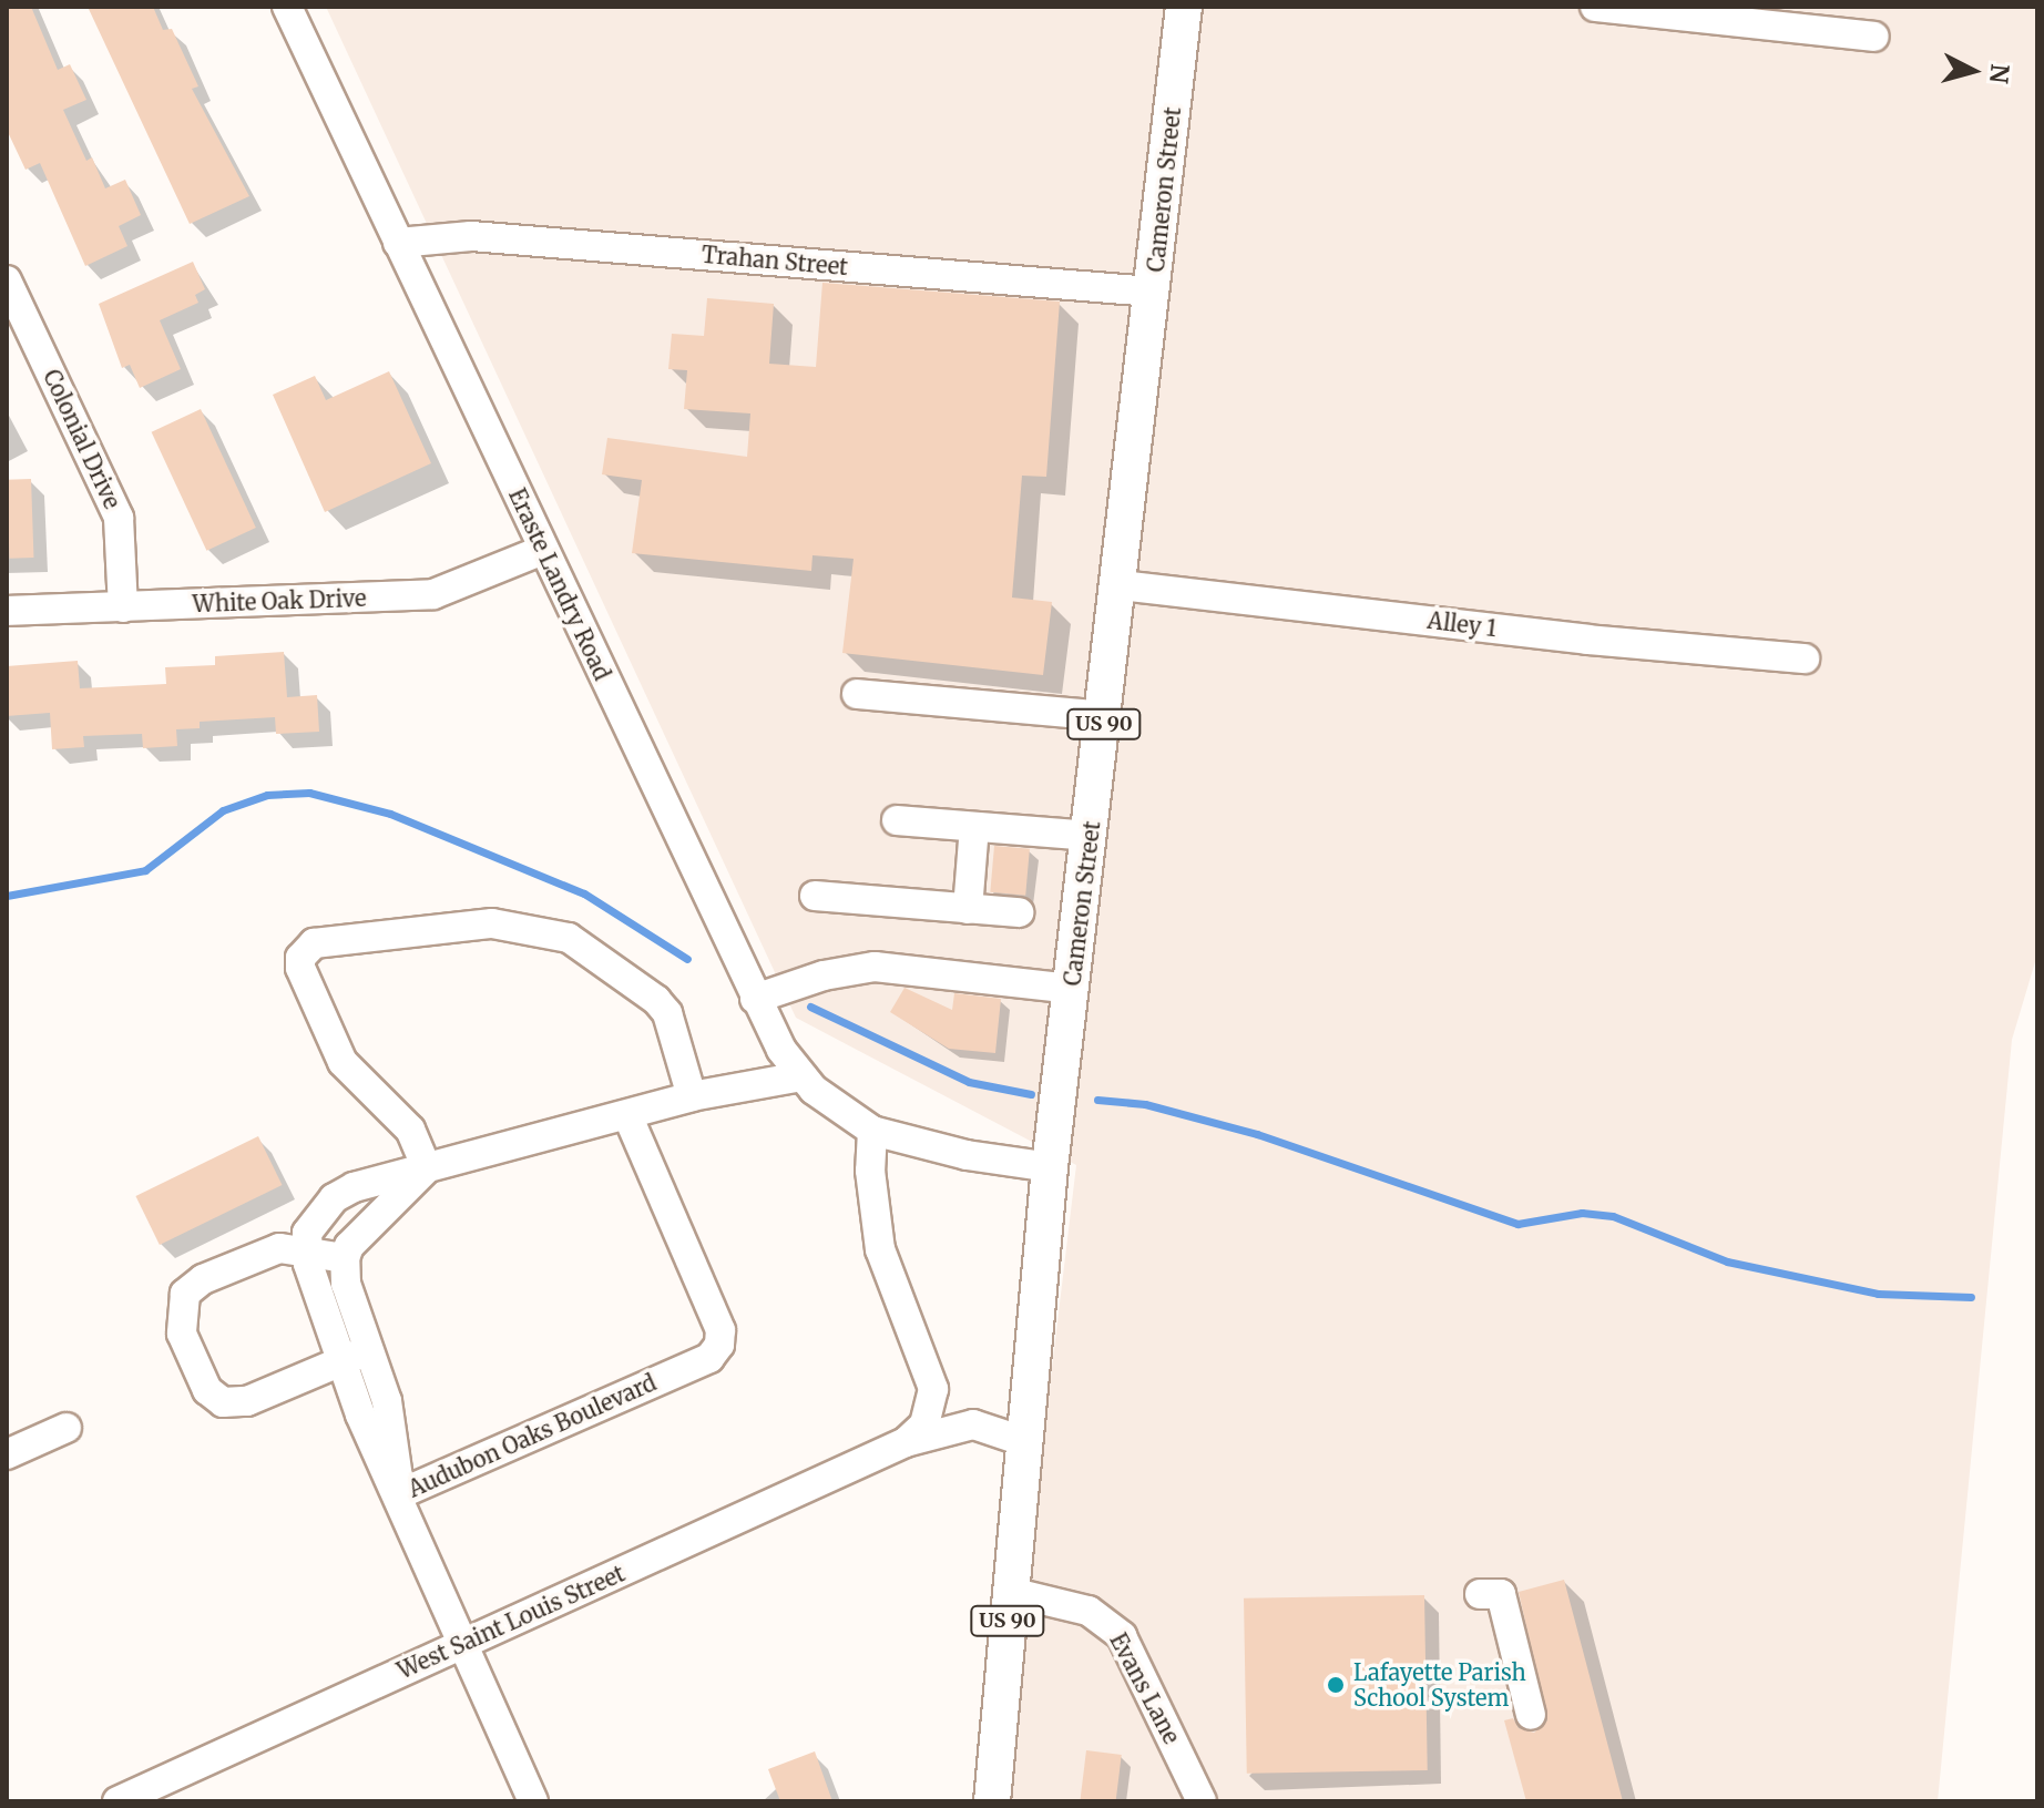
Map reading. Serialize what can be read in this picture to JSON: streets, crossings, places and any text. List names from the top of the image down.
{
  "streets": {
    "main road": ["Cameron Street", "US 90"],
    "street": [
      "Trahan Street",
      "Colonial Drive",
      "Eraste Landry Road",
      "White Oak Drive",
      "Alley 1",
      "Audubon Oaks Boulevard",
      "West Saint Louis Street",
      "Evans Lane"
    ]
  },
  "crossings": [
    ["Cameron Street", "Trahan Street"],
    ["Cameron Street", "Eraste Landry Road"],
    ["Cameron Street", "Alley 1"],
    ["Cameron Street", "Evans Lane"],
    ["Trahan Street", "Eraste Landry Road"],
    ["Colonial Drive", "White Oak Drive"],
    ["Eraste Landry Road", "White Oak Drive"]
  ],
  "places": ["Lafayette Parish School System"],
  "north": "right"
}
